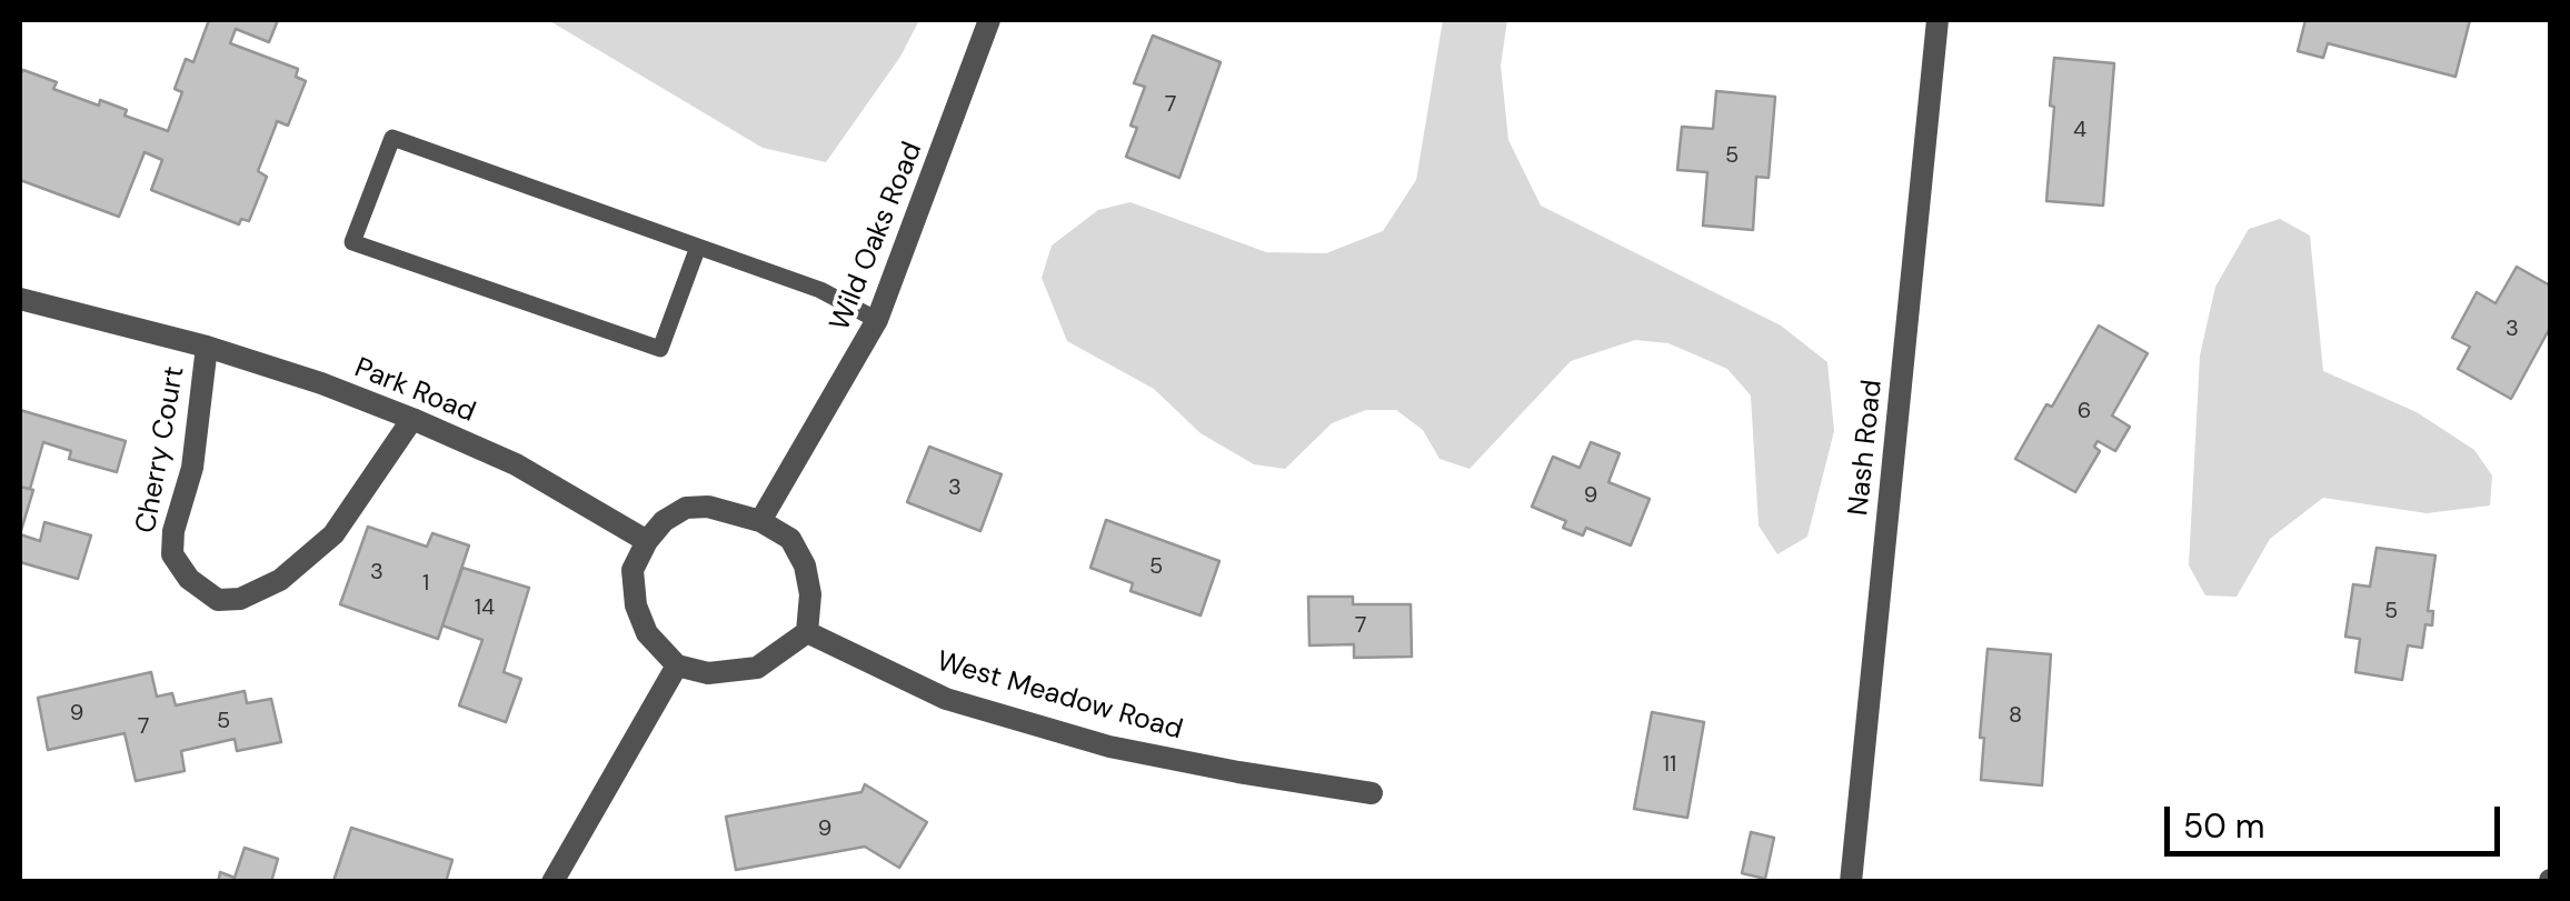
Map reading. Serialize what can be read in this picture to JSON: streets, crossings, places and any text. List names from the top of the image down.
{
  "streets": {
    "street": [
      "Wild Oaks Road",
      "Park Road",
      "Nash Road",
      "Cherry Court",
      "West Meadow Road"
    ]
  },
  "crossings": [
    ["Wild Oaks Road", "Park Road"],
    ["Wild Oaks Road", "West Meadow Road"],
    ["Park Road", "Cherry Court"],
    ["Park Road", "West Meadow Road"]
  ],
  "house_numbers": [
    "7",
    "4",
    "5",
    "3",
    "6",
    "3",
    "9",
    "5",
    "3",
    "1",
    "14",
    "5",
    "7",
    "9",
    "8",
    "5",
    "7",
    "11",
    "9"
  ],
  "scale_bar": "50 m"
}
